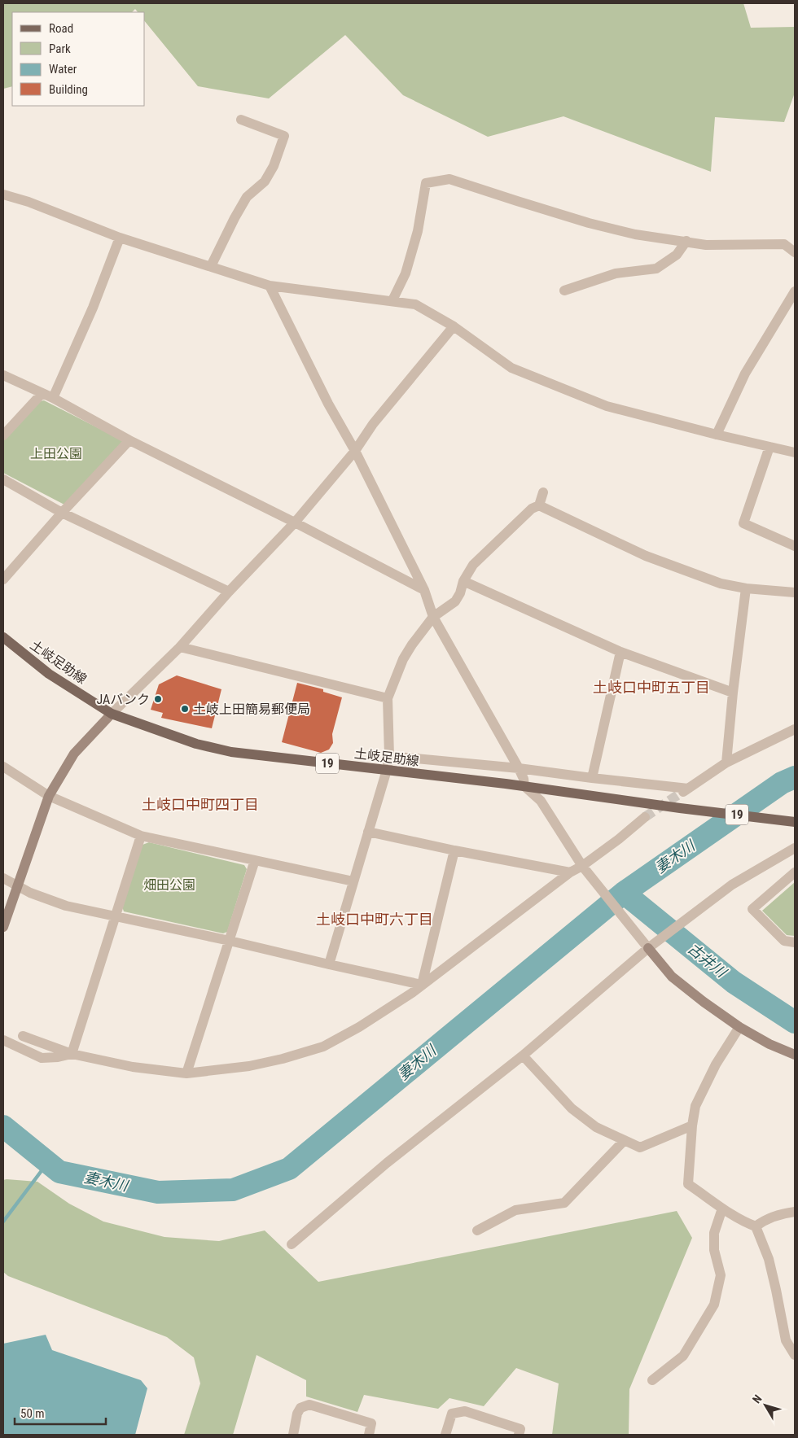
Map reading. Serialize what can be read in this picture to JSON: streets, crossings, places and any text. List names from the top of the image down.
{
  "streets": {
    "main road": ["土岐足助線", "19"]
  },
  "districts": ["土岐口中町五丁目", "土岐口中町四丁目", "土岐口中町六丁目"],
  "water": ["妻木川", "古井川"],
  "parks": ["上田公園", "畑田公園"],
  "places": ["JAバンク", "土岐上田簡易郵便局"],
  "legend": [
    "Road",
    "Park",
    "Water",
    "Building"
  ],
  "scale_bar": "50 m",
  "north": "top left"
}
